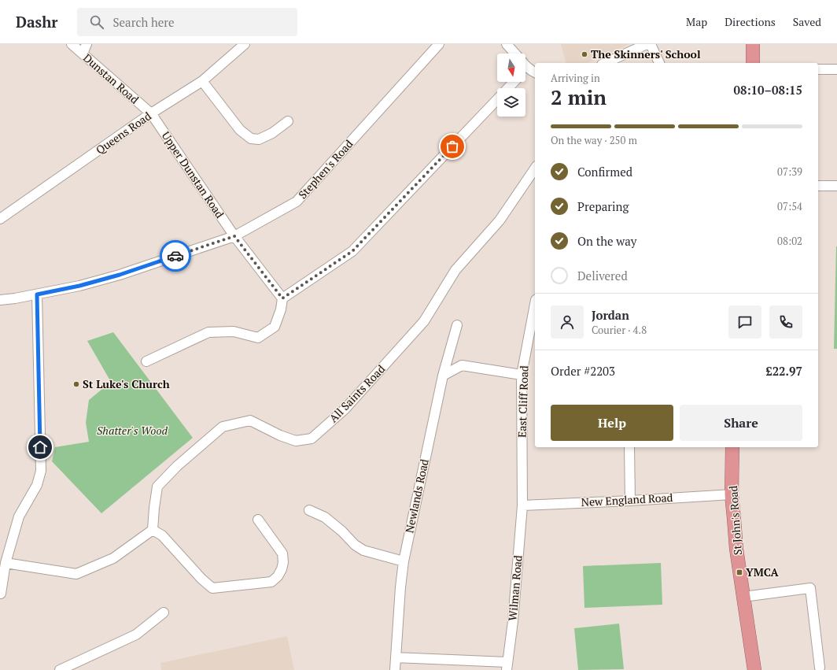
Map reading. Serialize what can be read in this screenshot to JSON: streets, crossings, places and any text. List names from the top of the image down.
{
  "streets": {
    "highway": ["St John's Road"],
    "street": [
      "Dunstan Road",
      "Queens Road",
      "Stephen's Road",
      "Upper Dunstan Road",
      "All Saints Road",
      "East Cliff Road",
      "Newlands Road",
      "New England Road",
      "Wilman Road"
    ]
  },
  "crossings": [
    ["Dunstan Road", "Queens Road"],
    ["Dunstan Road", "Upper Dunstan Road"],
    ["Queens Road", "Upper Dunstan Road"],
    ["Stephen's Road", "Upper Dunstan Road"],
    ["East Cliff Road", "New England Road"],
    ["East Cliff Road", "Wilman Road"],
    ["New England Road", "St John's Road"],
    ["New England Road", "Wilman Road"]
  ],
  "parks": ["Shatter's Wood"],
  "places": {
    "other": ["The Skinners' School", "St Luke's Church"],
    "transit": ["YMCA"]
  },
  "north": "bottom",
  "page": {
    "header": "Dashr",
    "search": "Search here",
    "nav": ["Map", "Directions", "Saved"],
    "heading": ["2 min", "Arriving in", "08:10–08:15"],
    "panel": [
      "Jordan",
      "Courier · 4.8",
      "Order #2203",
      "£22.97"
    ],
    "bar": "On the way · 250 m",
    "list": [
      ["Confirmed", "07:39"],
      ["Preparing", "07:54"],
      ["On the way", "08:02"],
      "Delivered"
    ],
    "buttons": ["Help", "Share"]
  }
}
